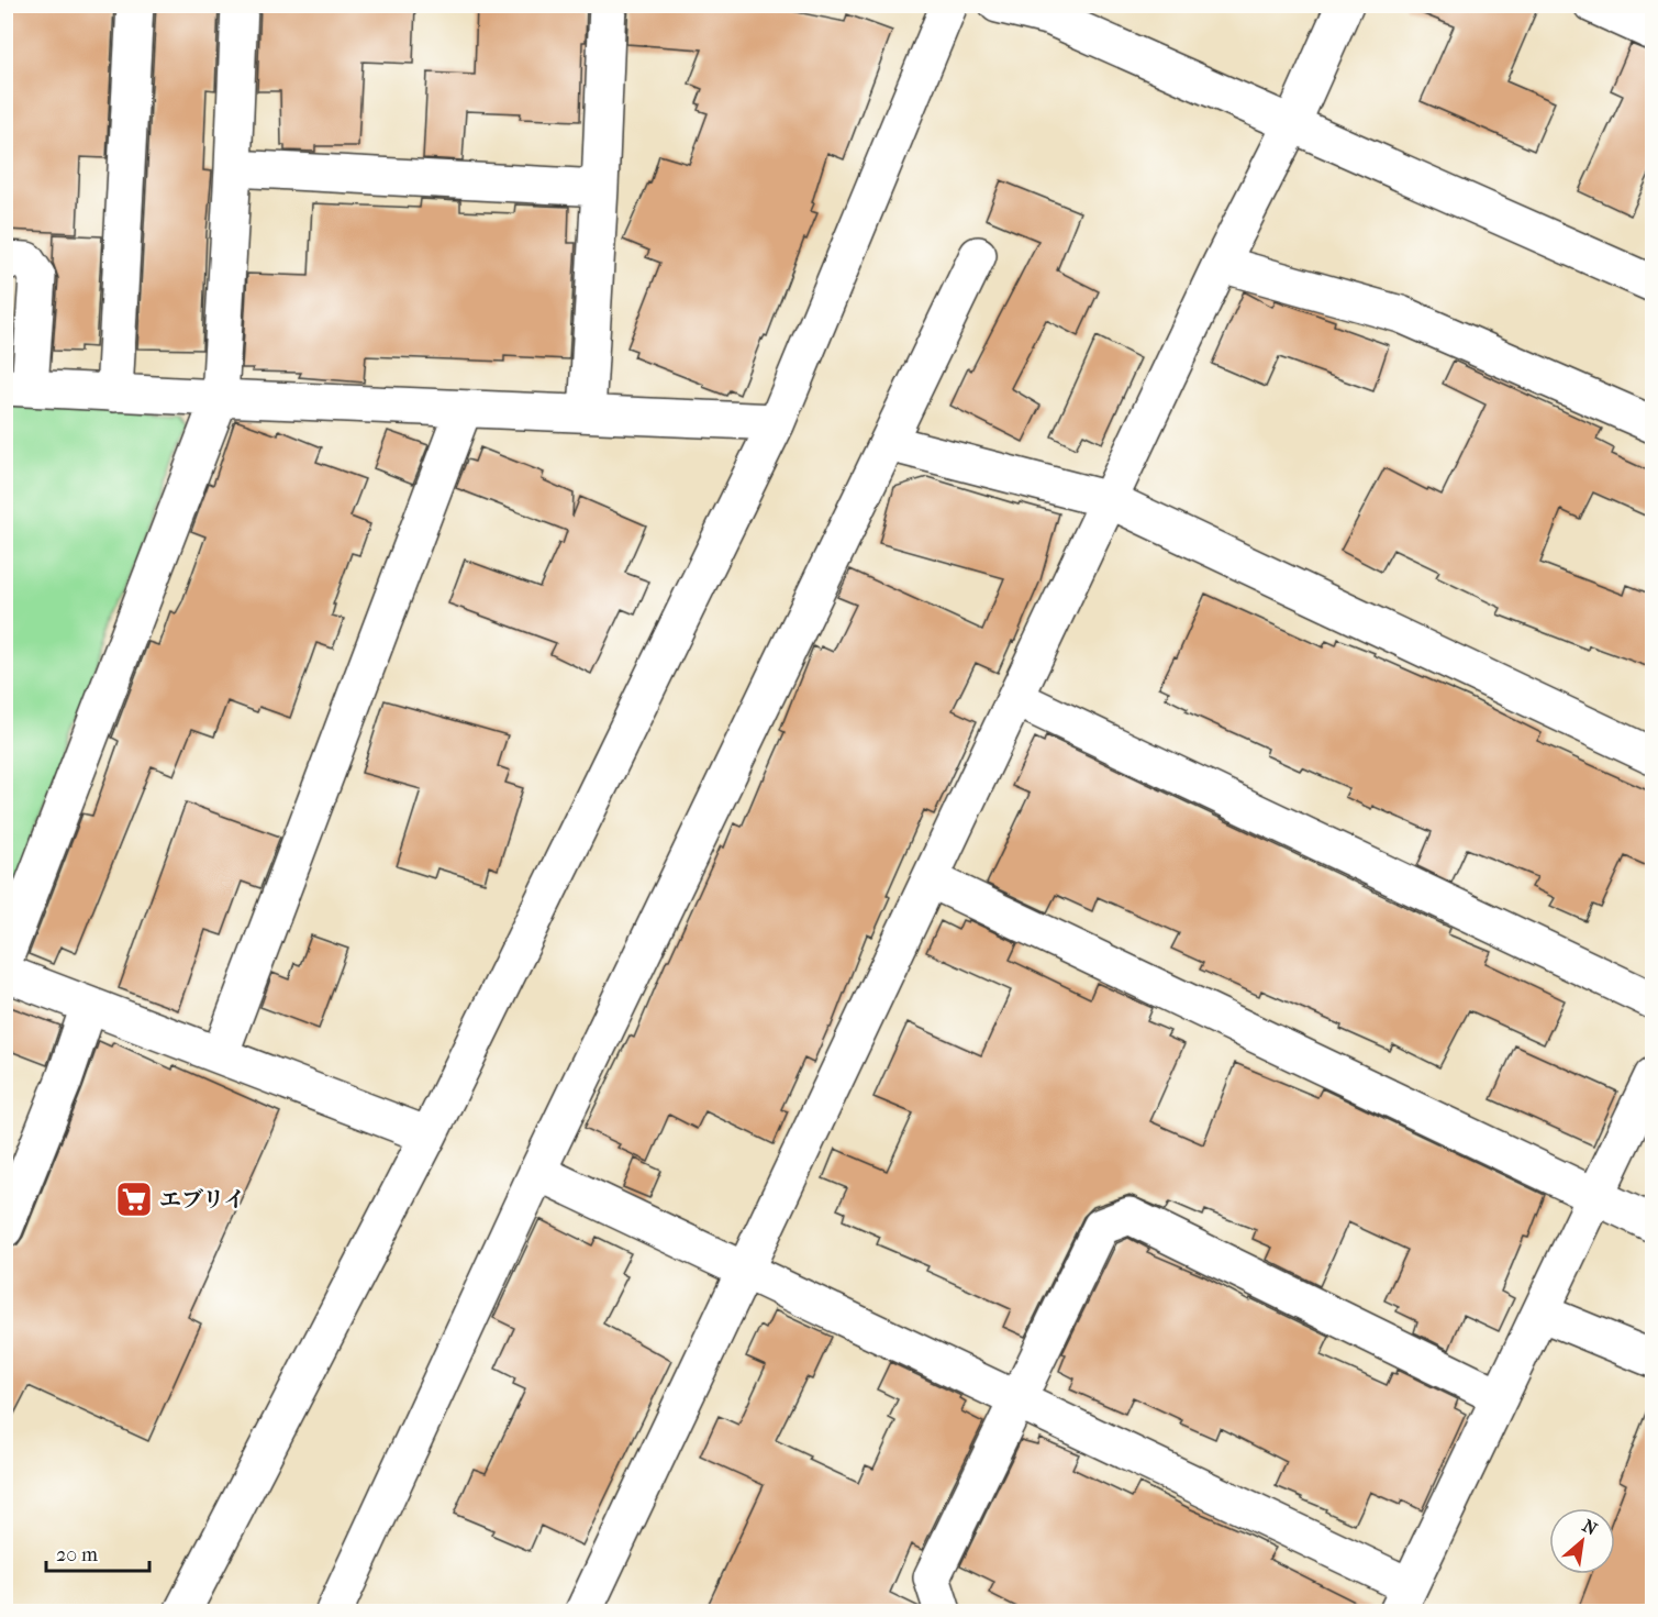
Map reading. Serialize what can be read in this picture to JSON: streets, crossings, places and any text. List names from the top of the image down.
{
  "places": {
    "supermarket": ["エブリイ"]
  },
  "scale_bar": "20 m",
  "north": "top right"
}
